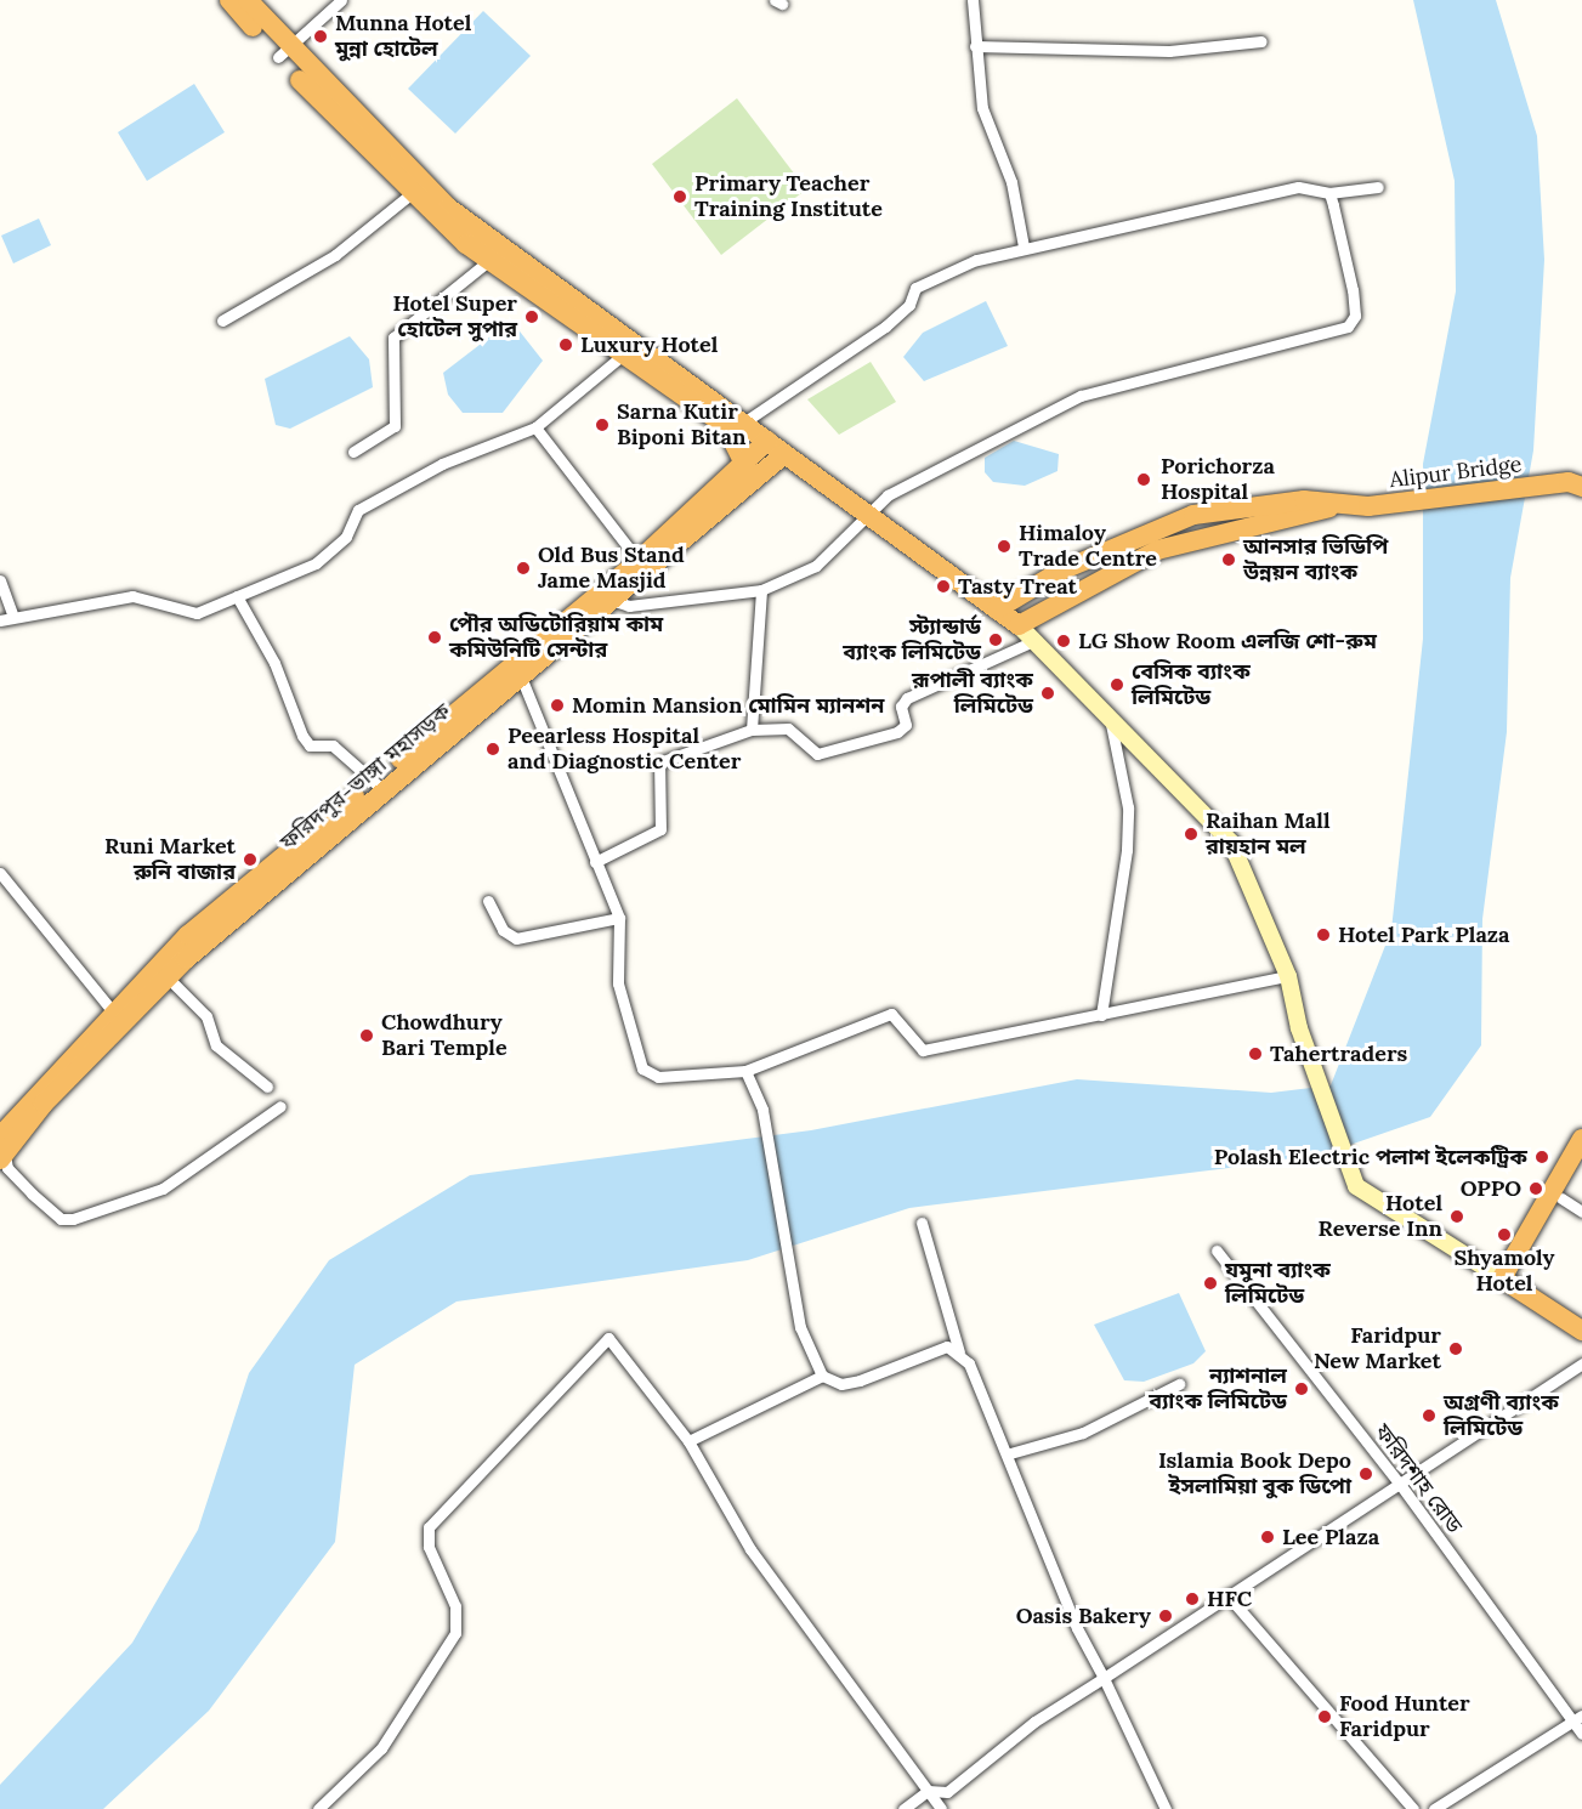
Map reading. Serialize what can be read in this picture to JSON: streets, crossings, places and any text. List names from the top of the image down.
{
  "streets": {
    "highway": ["Alipur Bridge", "ফরিদপুর-ভাঙ্গা মহাসড়ক"],
    "street": ["ফরিদশাহ রোড"]
  },
  "places": [
    "Munna Hotel মুন্না হোটেল",
    "Primary Teacher Training Institute",
    "Hotel Super হোটেল সুপার",
    "Luxury Hotel",
    "Sarna Kutir Biponi Bitan",
    "Porichorza Hospital",
    "Himaloy Trade Centre",
    "আনসার ভিডিপি উন্নয়ন ব্যাংক",
    "Old Bus Stand Jame Masjid",
    "Tasty Treat",
    "পৌর অডিটোরিয়াম কাম কমিউনিটি সেন্টার",
    "স্ট্যান্ডার্ড ব্যাংক লিমিটেড",
    "LG Show Room এলজি শো-রুম",
    "বেসিক ব্যাংক লিমিটেড",
    "রূপালী ব্যাংক লিমিটেড",
    "Momin Mansion মোমিন ম্যানশন",
    "Peearless Hospital and Diagnostic Center",
    "Raihan Mall রায়হান মল",
    "Runi Market রুনি বাজার",
    "Hotel Park Plaza",
    "Chowdhury Bari Temple",
    "Tahertraders",
    "Polash Electric পলাশ ইলেকট্রিক",
    "OPPO",
    "Hotel Reverse Inn",
    "Shyamoly Hotel",
    "যমুনা ব্যাংক লিমিটেড",
    "Faridpur New Market",
    "ন্যাশনাল ব্যাংক লিমিটেড",
    "অগ্রণী ব্যাংক লিমিটেড",
    "Islamia Book Depo ইসলামিয়া বুক ডিপো",
    "Lee Plaza",
    "HFC",
    "Oasis Bakery",
    "Food Hunter Faridpur"
  ]
}
